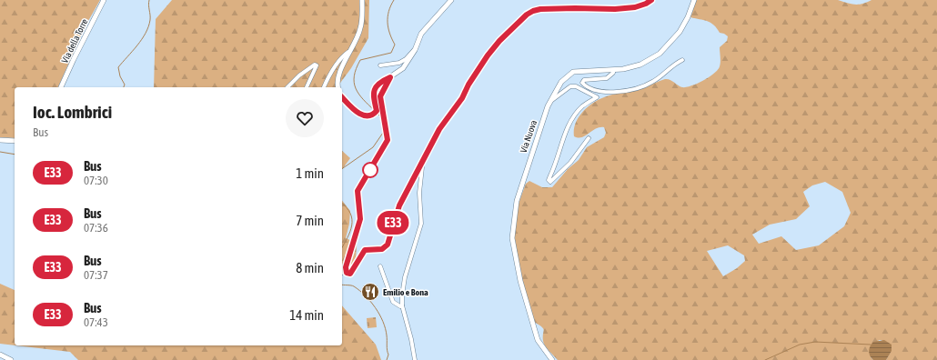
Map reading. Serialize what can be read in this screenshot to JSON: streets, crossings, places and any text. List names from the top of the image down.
{
  "streets": {
    "street": ["Via della Torre", "Via Nuova"]
  },
  "places": {
    "restaurant": ["Emilio e Bona"]
  },
  "lines": ["bus line E33"],
  "page": {
    "on_map": "E33",
    "heading": ["Ioc. Lombrici", "Bus"],
    "list": [
      {
        "mark": "E33",
        "name": "Bus",
        "note": "07:30",
        "value": "1 min"
      },
      {
        "mark": "E33",
        "name": "Bus",
        "note": "07:36",
        "value": "7 min"
      },
      {
        "mark": "E33",
        "name": "Bus",
        "note": "07:37",
        "value": "8 min"
      },
      {
        "mark": "E33",
        "name": "Bus",
        "note": "07:43",
        "value": "14 min"
      }
    ]
  }
}
